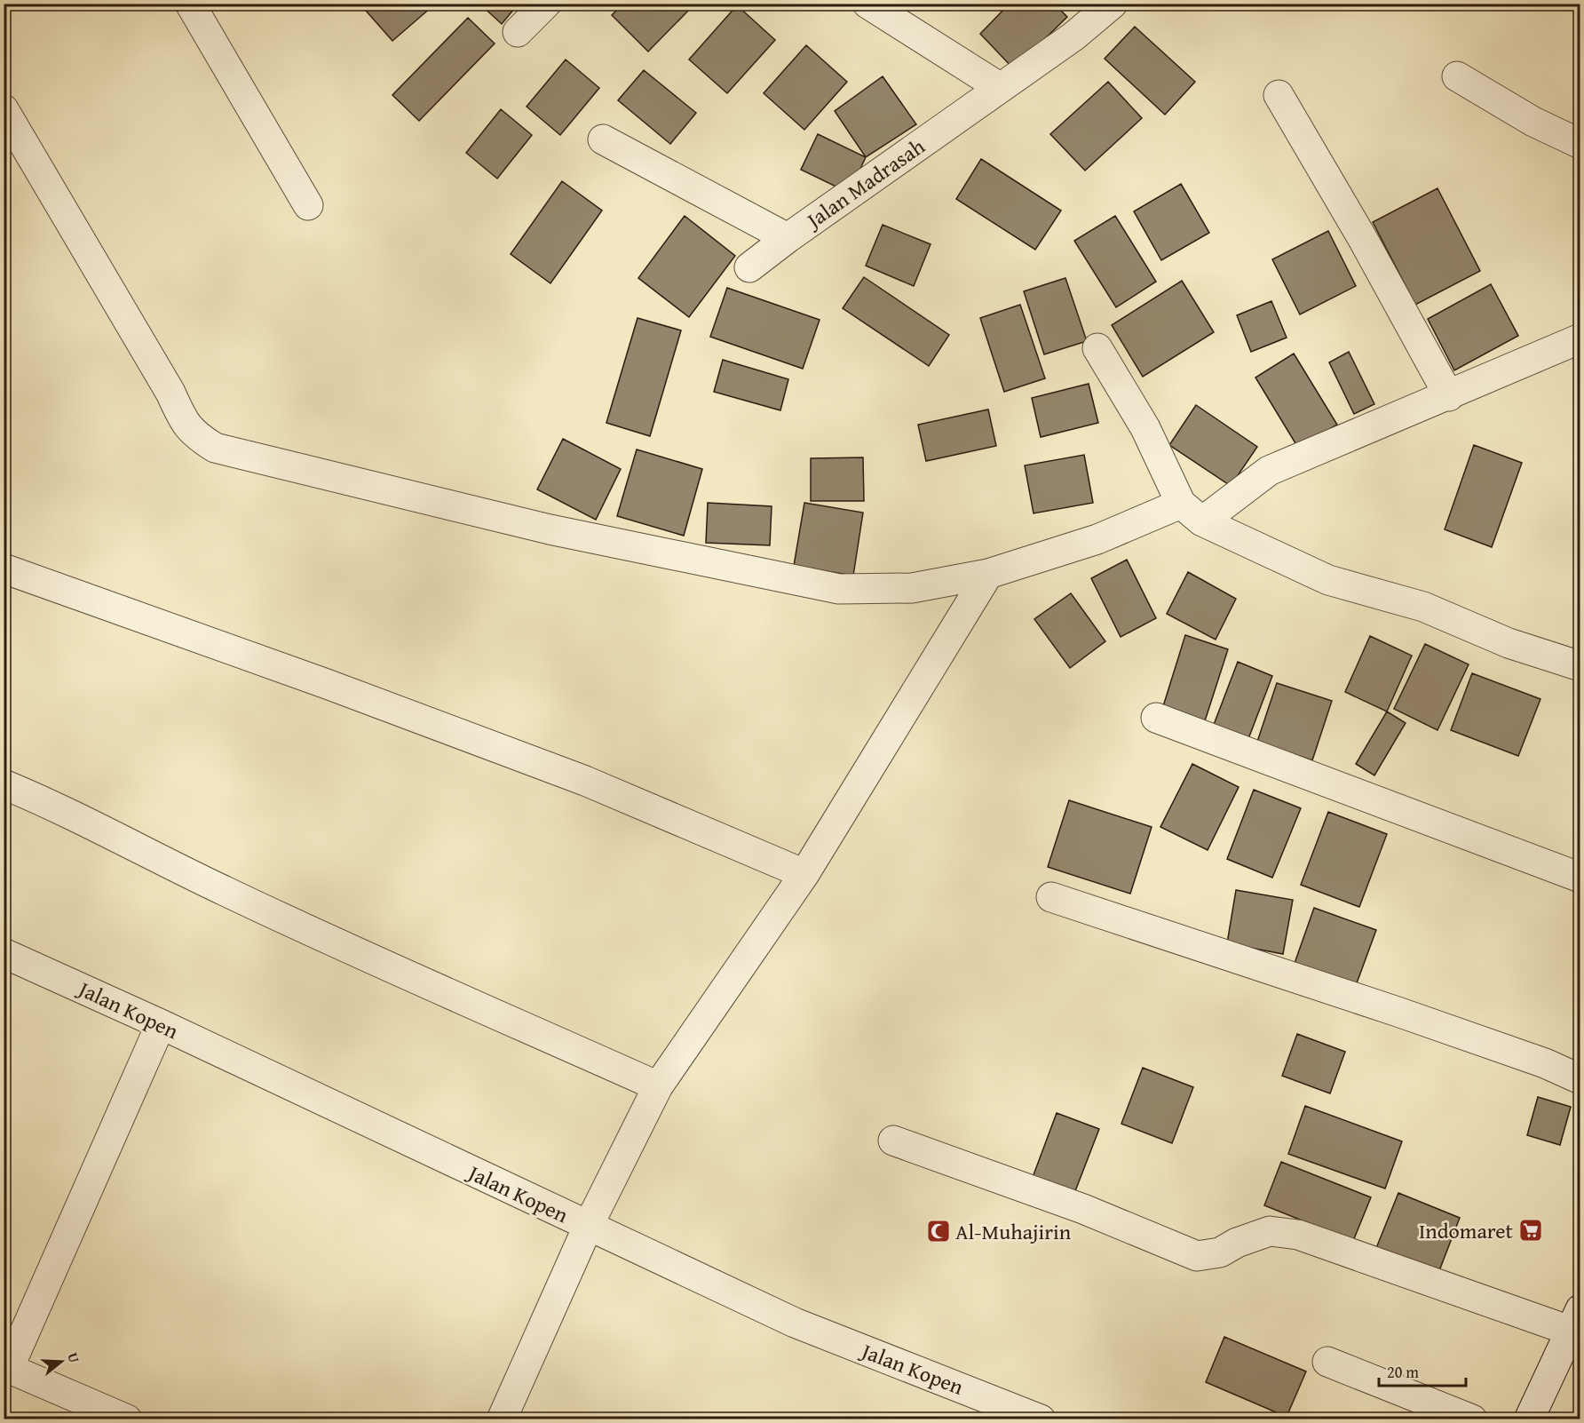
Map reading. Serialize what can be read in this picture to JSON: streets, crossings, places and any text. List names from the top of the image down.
{
  "streets": {
    "street": ["Jalan Madrasah", "Jalan Kopen"]
  },
  "places": {
    "supermarket": ["Indomaret"],
    "mosque": ["Al-Muhajirin"]
  },
  "scale_bar": "20 m",
  "north": "right"
}
